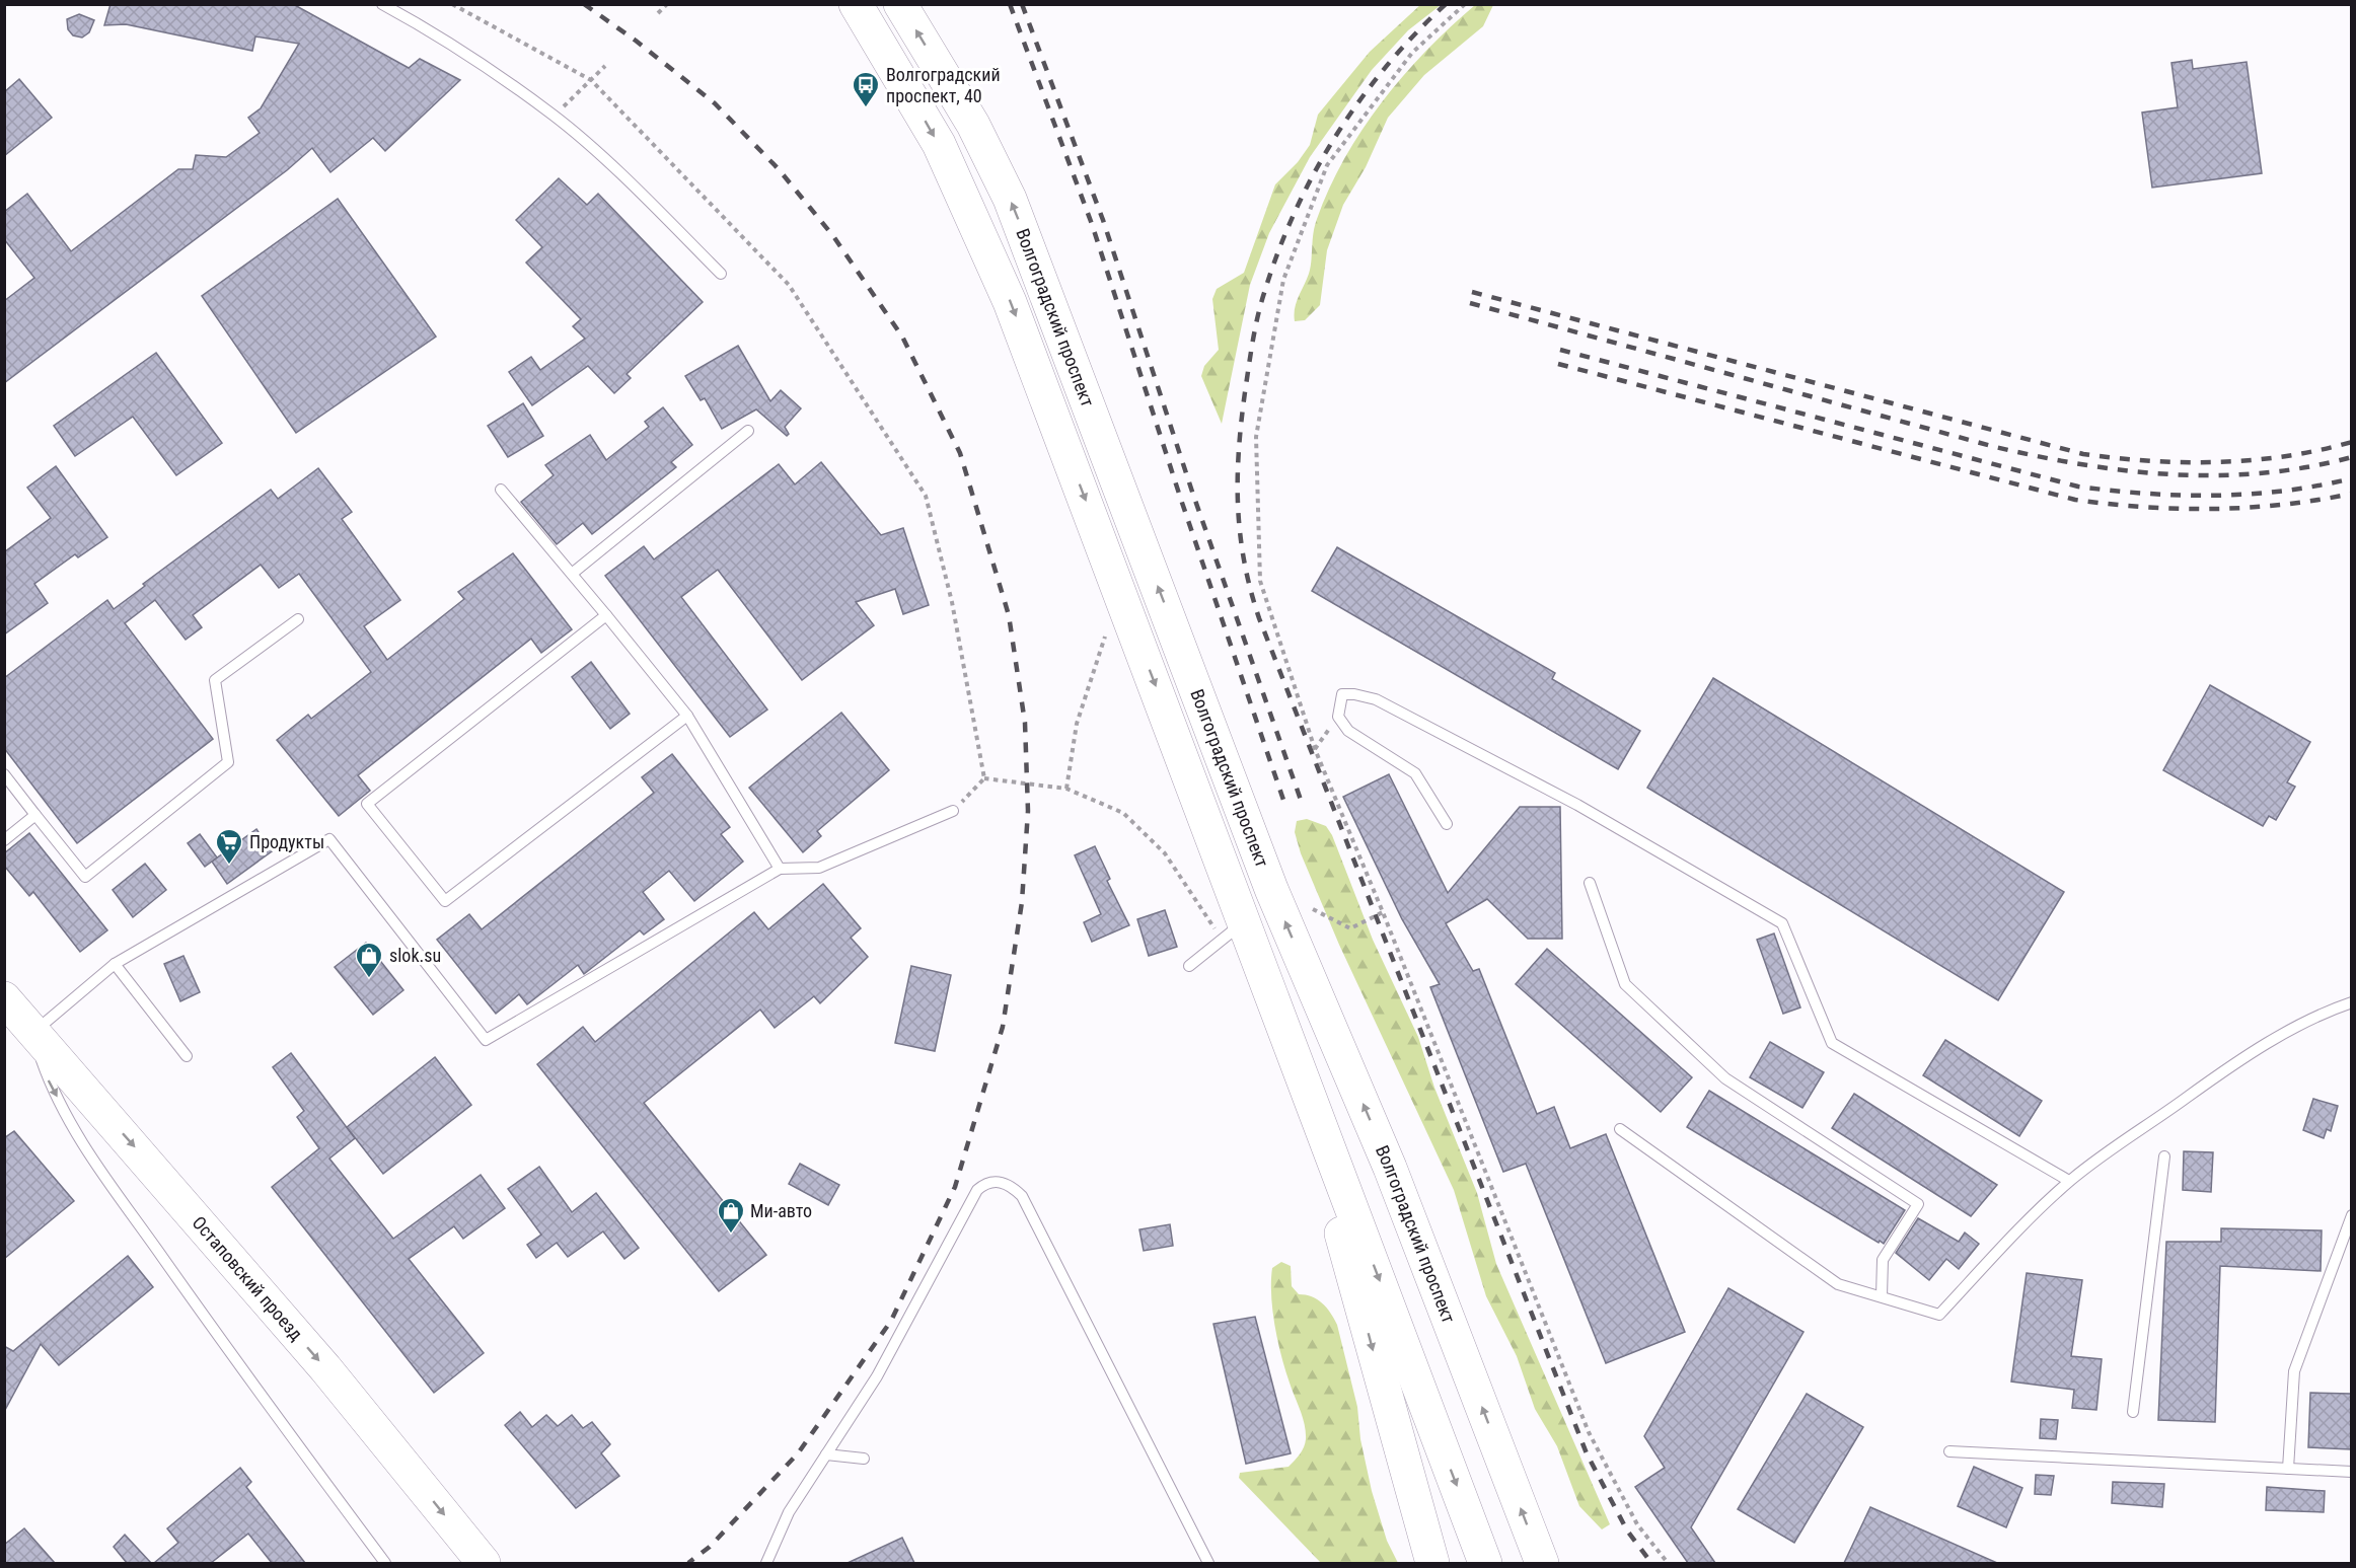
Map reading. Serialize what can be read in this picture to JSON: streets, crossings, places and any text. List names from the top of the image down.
{
  "streets": {
    "main road": ["Волгоградский проспект", "Остаповский проезд"]
  },
  "one_way": ["Остаповский проезд"],
  "places": {
    "bus stop": ["Волгоградский проспект, 40"],
    "supermarket": ["Продукты"],
    "shop": ["slok.su", "Ми-авто"]
  }
}
